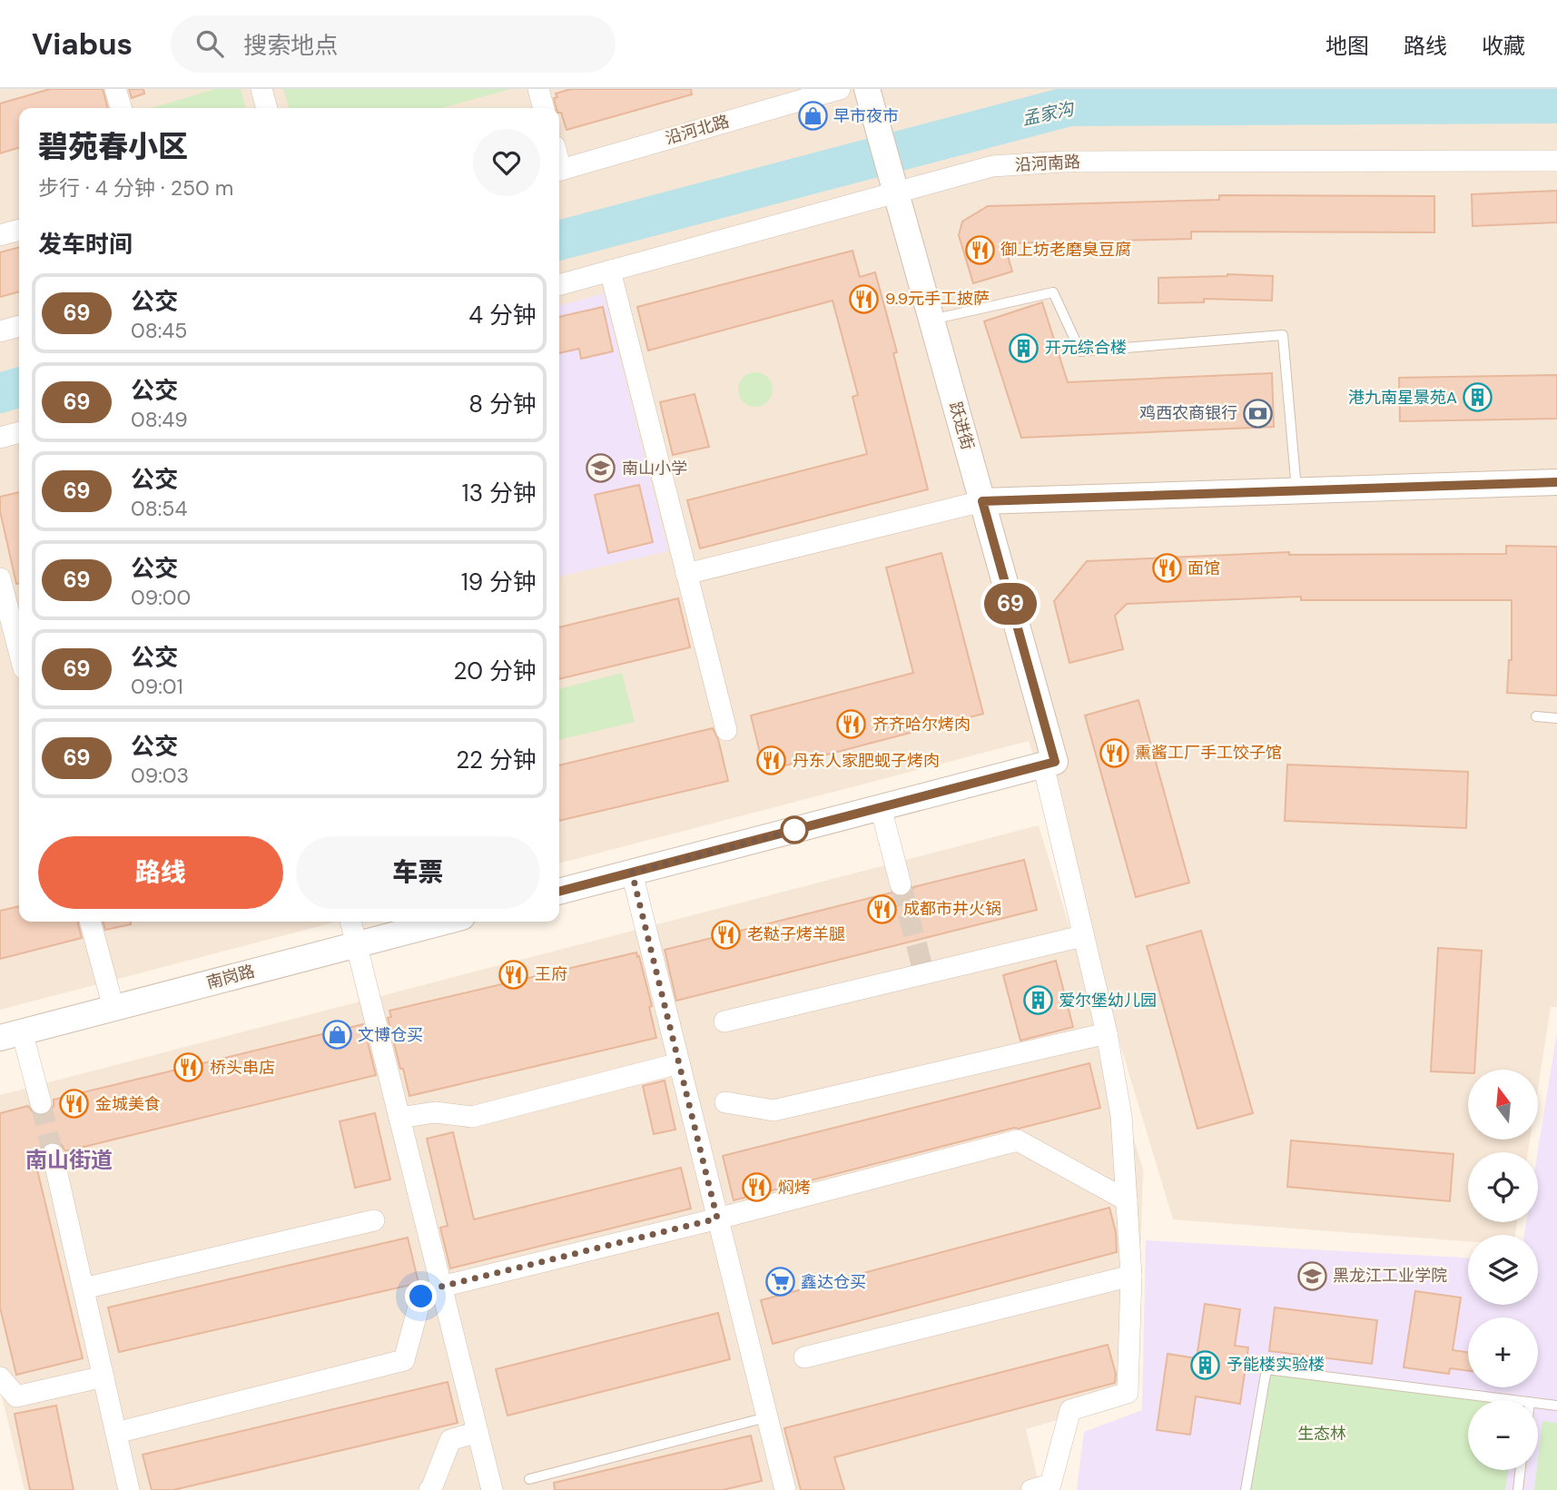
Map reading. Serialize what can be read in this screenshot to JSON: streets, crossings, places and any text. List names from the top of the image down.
{
  "streets": {
    "street": [
      "沿河北路",
      "沿河南路",
      "跃进街",
      "南岗路"
    ]
  },
  "crossings": [
    ["沿河南路", "跃进街"]
  ],
  "districts": ["南山街道"],
  "water": ["孟家沟"],
  "parks": ["生态林"],
  "places": {
    "shop": ["早市夜市", "文博仓买"],
    "restaurant": [
      "御上坊老磨臭豆腐",
      "9.9元手工披萨",
      "面馆",
      "齐齐哈尔烤肉",
      "熏酱工厂手工饺子馆",
      "丹东人家肥蚬子烤肉",
      "成都市井火锅",
      "老鞑子烤羊腿",
      "王府",
      "桥头串店",
      "金城美食",
      "焖烤"
    ],
    "building": [
      "开元综合楼",
      "港九南星景苑A",
      "爱尔堡幼儿园",
      "予能楼实验楼"
    ],
    "bank": ["鸡西农商银行"],
    "school or university": ["南山小学", "黑龙江工业学院"],
    "supermarket": ["鑫达仓买"]
  },
  "lines": ["bus line 69"],
  "north": "top",
  "page": {
    "header": "Viabus",
    "search": "搜索地点",
    "nav": ["地图", "路线", "收藏"],
    "on_map": "69",
    "heading": [
      ["碧苑春小区", "步行 · 4 分钟 · 250 m"],
      "发车时间"
    ],
    "list": [
      {
        "mark": "69",
        "name": "公交",
        "note": "08:45",
        "value": "4 分钟"
      },
      {
        "mark": "69",
        "name": "公交",
        "note": "08:49",
        "value": "8 分钟"
      },
      {
        "mark": "69",
        "name": "公交",
        "note": "08:54",
        "value": "13 分钟"
      },
      {
        "mark": "69",
        "name": "公交",
        "note": "09:00",
        "value": "19 分钟"
      },
      {
        "mark": "69",
        "name": "公交",
        "note": "09:01",
        "value": "20 分钟"
      },
      {
        "mark": "69",
        "name": "公交",
        "note": "09:03",
        "value": "22 分钟"
      }
    ],
    "buttons": ["路线", "车票"],
    "map_buttons": ["+", "−"]
  }
}
